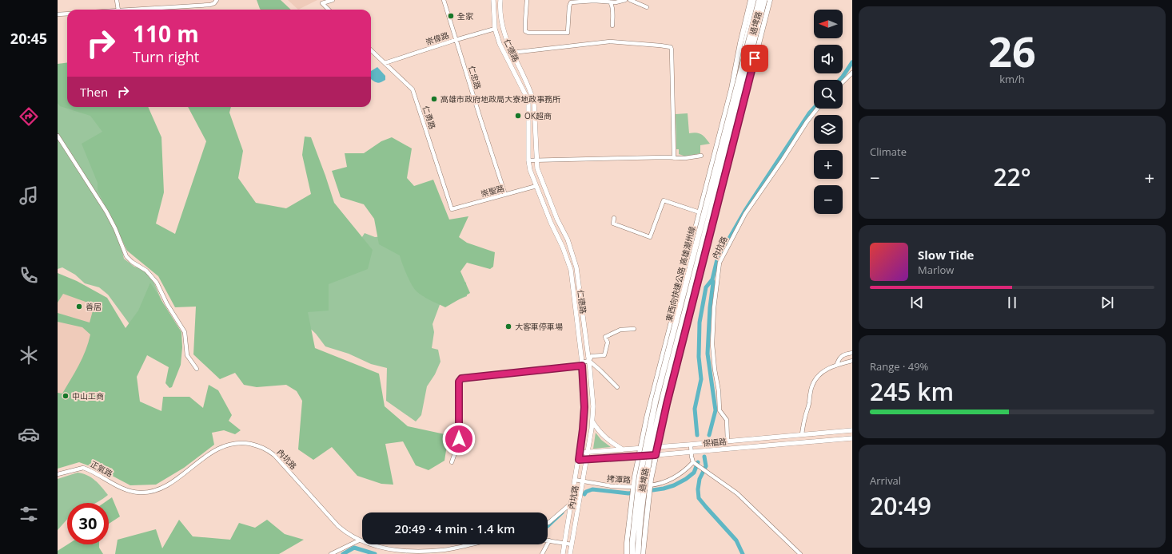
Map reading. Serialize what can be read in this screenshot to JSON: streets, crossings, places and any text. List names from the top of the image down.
{
  "streets": {
    "highway": ["東西向快速公路 高雄潮州線"],
    "main road": ["過埤路"],
    "street": [
      "崇偉路",
      "仁德路",
      "仁忠路",
      "仁勇路",
      "崇聖路",
      "內坑路",
      "保福路",
      "正氣路",
      "拷潭路"
    ]
  },
  "crossings": [
    ["過埤路", "保福路"],
    ["過埤路", "拷潭路"],
    ["崇偉路", "仁德路"],
    ["崇偉路", "仁忠路"],
    ["崇偉路", "仁勇路"],
    ["仁德路", "崇聖路"],
    ["仁德路", "內坑路"],
    ["仁德路", "保福路"],
    ["仁忠路", "崇聖路"],
    ["仁勇路", "崇聖路"],
    ["內坑路", "保福路"],
    ["內坑路", "正氣路"],
    ["內坑路", "拷潭路"]
  ],
  "places": [
    "全家",
    "高雄市政府地政局大寮地政事務所",
    "OK超商",
    "善居",
    "大客車停車場",
    "中山工商"
  ],
  "north": "left",
  "page": {
    "tabs": "20:45",
    "tile": [
      ["26", "km/h"],
      "Climate",
      ["Range · 49%", "245 km"],
      ["Arrival", "20:49"]
    ],
    "map_buttons": ["+", "−"],
    "turn": ["110 m", "Turn right"],
    "then": "Then",
    "heat": ["−", "22°", "+"],
    "song": ["Slow Tide", "Marlow"],
    "limit": "30",
    "trip": "20:49 · 4 min · 1.4 km"
  }
}
